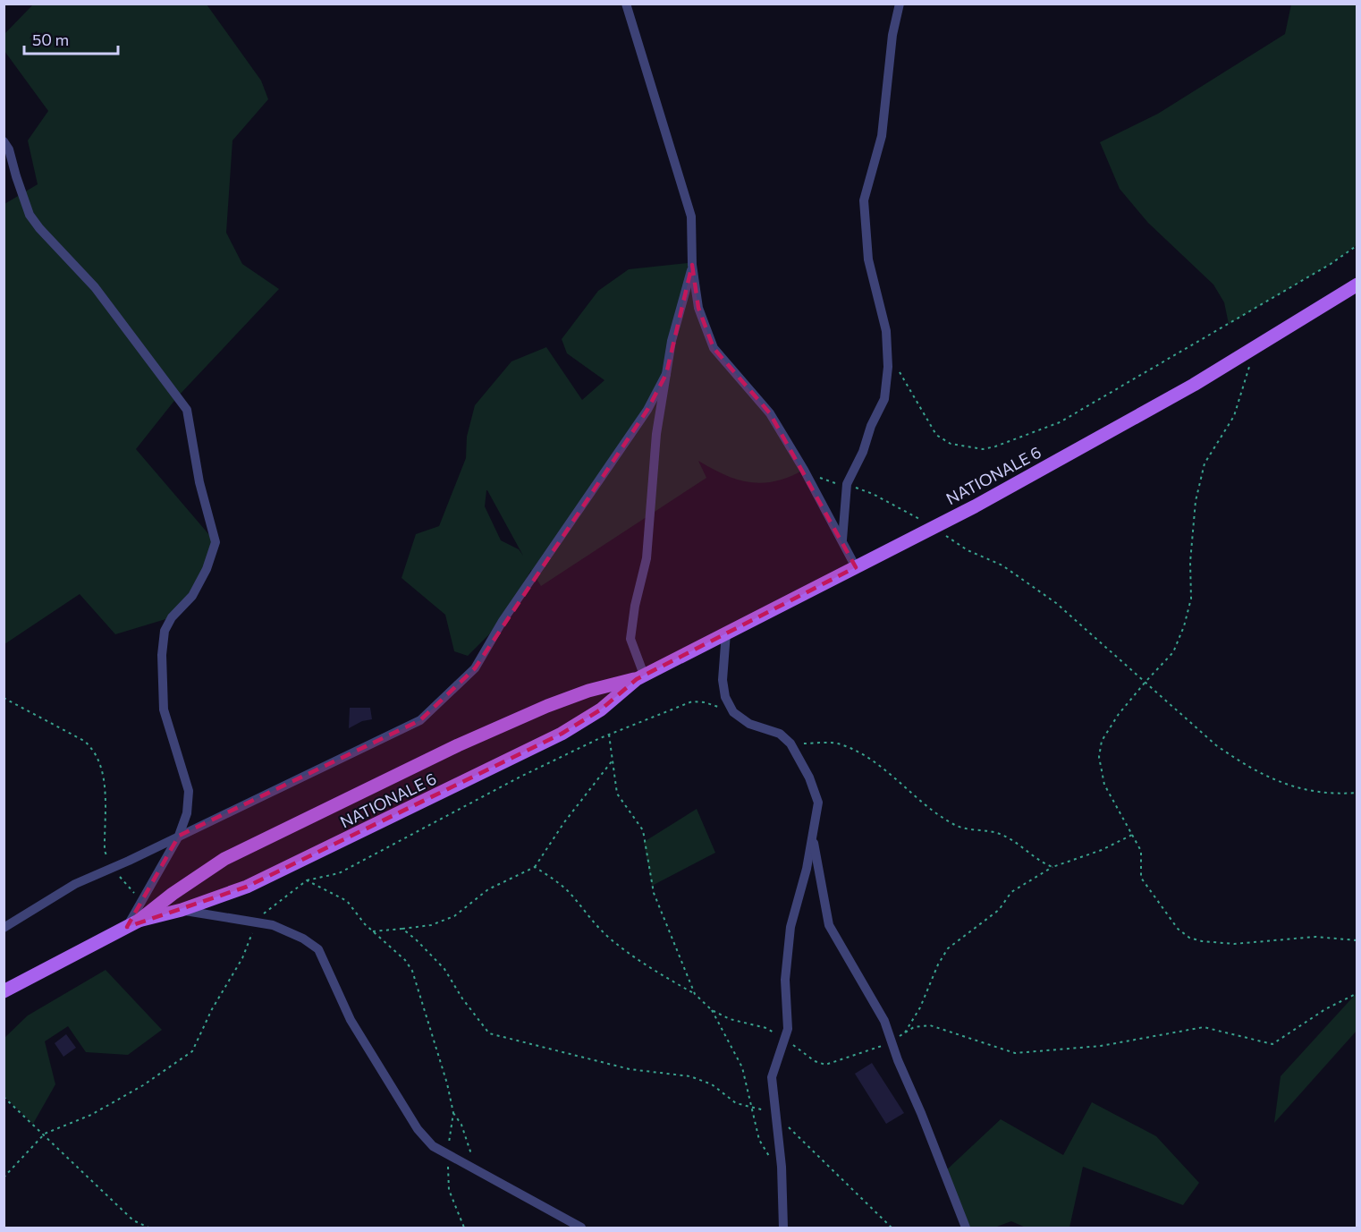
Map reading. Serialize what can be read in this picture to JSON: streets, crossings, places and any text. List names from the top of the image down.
{
  "streets": {
    "main road": ["NATIONALE 6"]
  },
  "scale_bar": "50 m"
}
